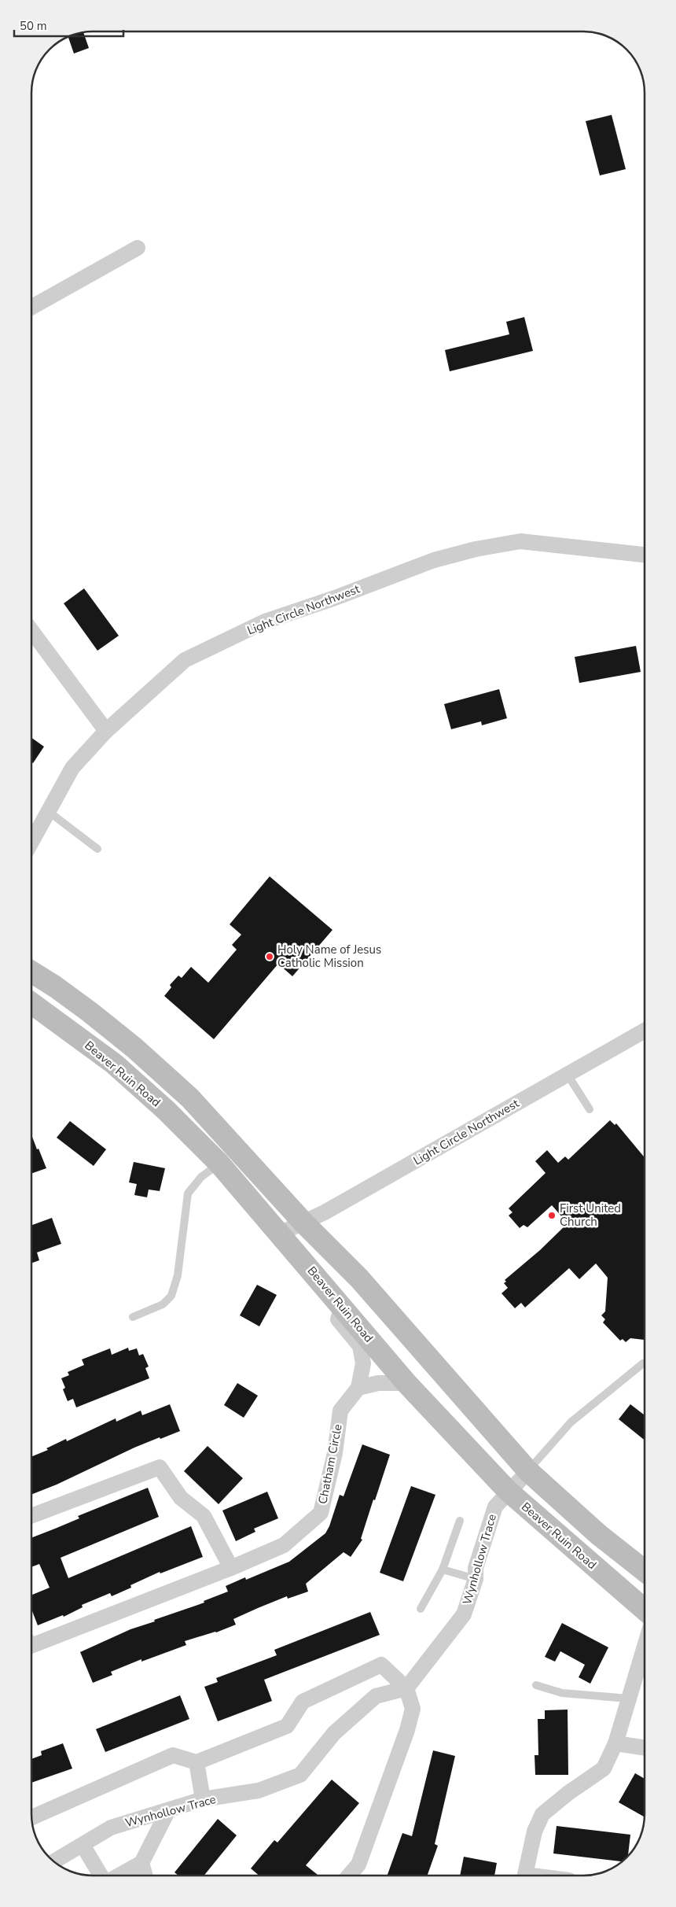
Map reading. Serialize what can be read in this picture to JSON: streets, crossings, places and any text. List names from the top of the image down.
{
  "streets": {
    "main road": ["Beaver Ruin Road"],
    "street": ["Light Circle Northwest", "Chatham Circle", "Wynhollow Trace"]
  },
  "crossings": [
    ["Light Circle Northwest", "Beaver Ruin Road"],
    ["Beaver Ruin Road", "Wynhollow Trace"]
  ],
  "places": ["Holy Name of Jesus Catholic Mission", "First United Church"],
  "scale_bar": "50 m"
}
